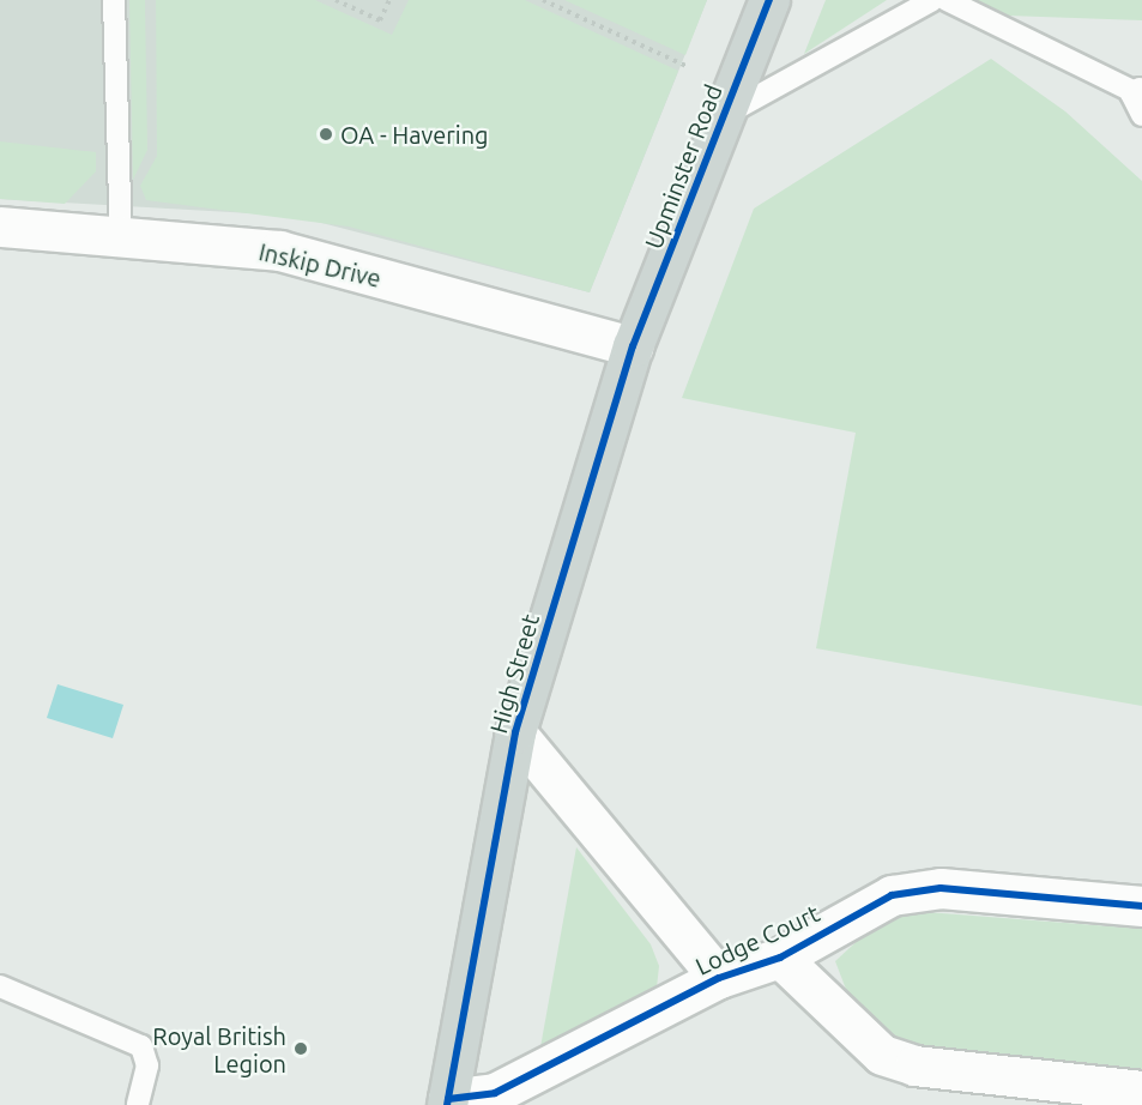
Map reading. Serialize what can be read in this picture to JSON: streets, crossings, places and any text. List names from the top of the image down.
{
  "streets": {
    "main road": ["Upminster Road", "High Street"],
    "street": ["Inskip Drive", "Lodge Court"]
  },
  "crossings": [
    ["Upminster Road", "Inskip Drive"],
    ["Upminster Road", "High Street"],
    ["Inskip Drive", "High Street"],
    ["High Street", "Lodge Court"]
  ],
  "places": ["OA - Havering", "Royal British Legion"]
}
